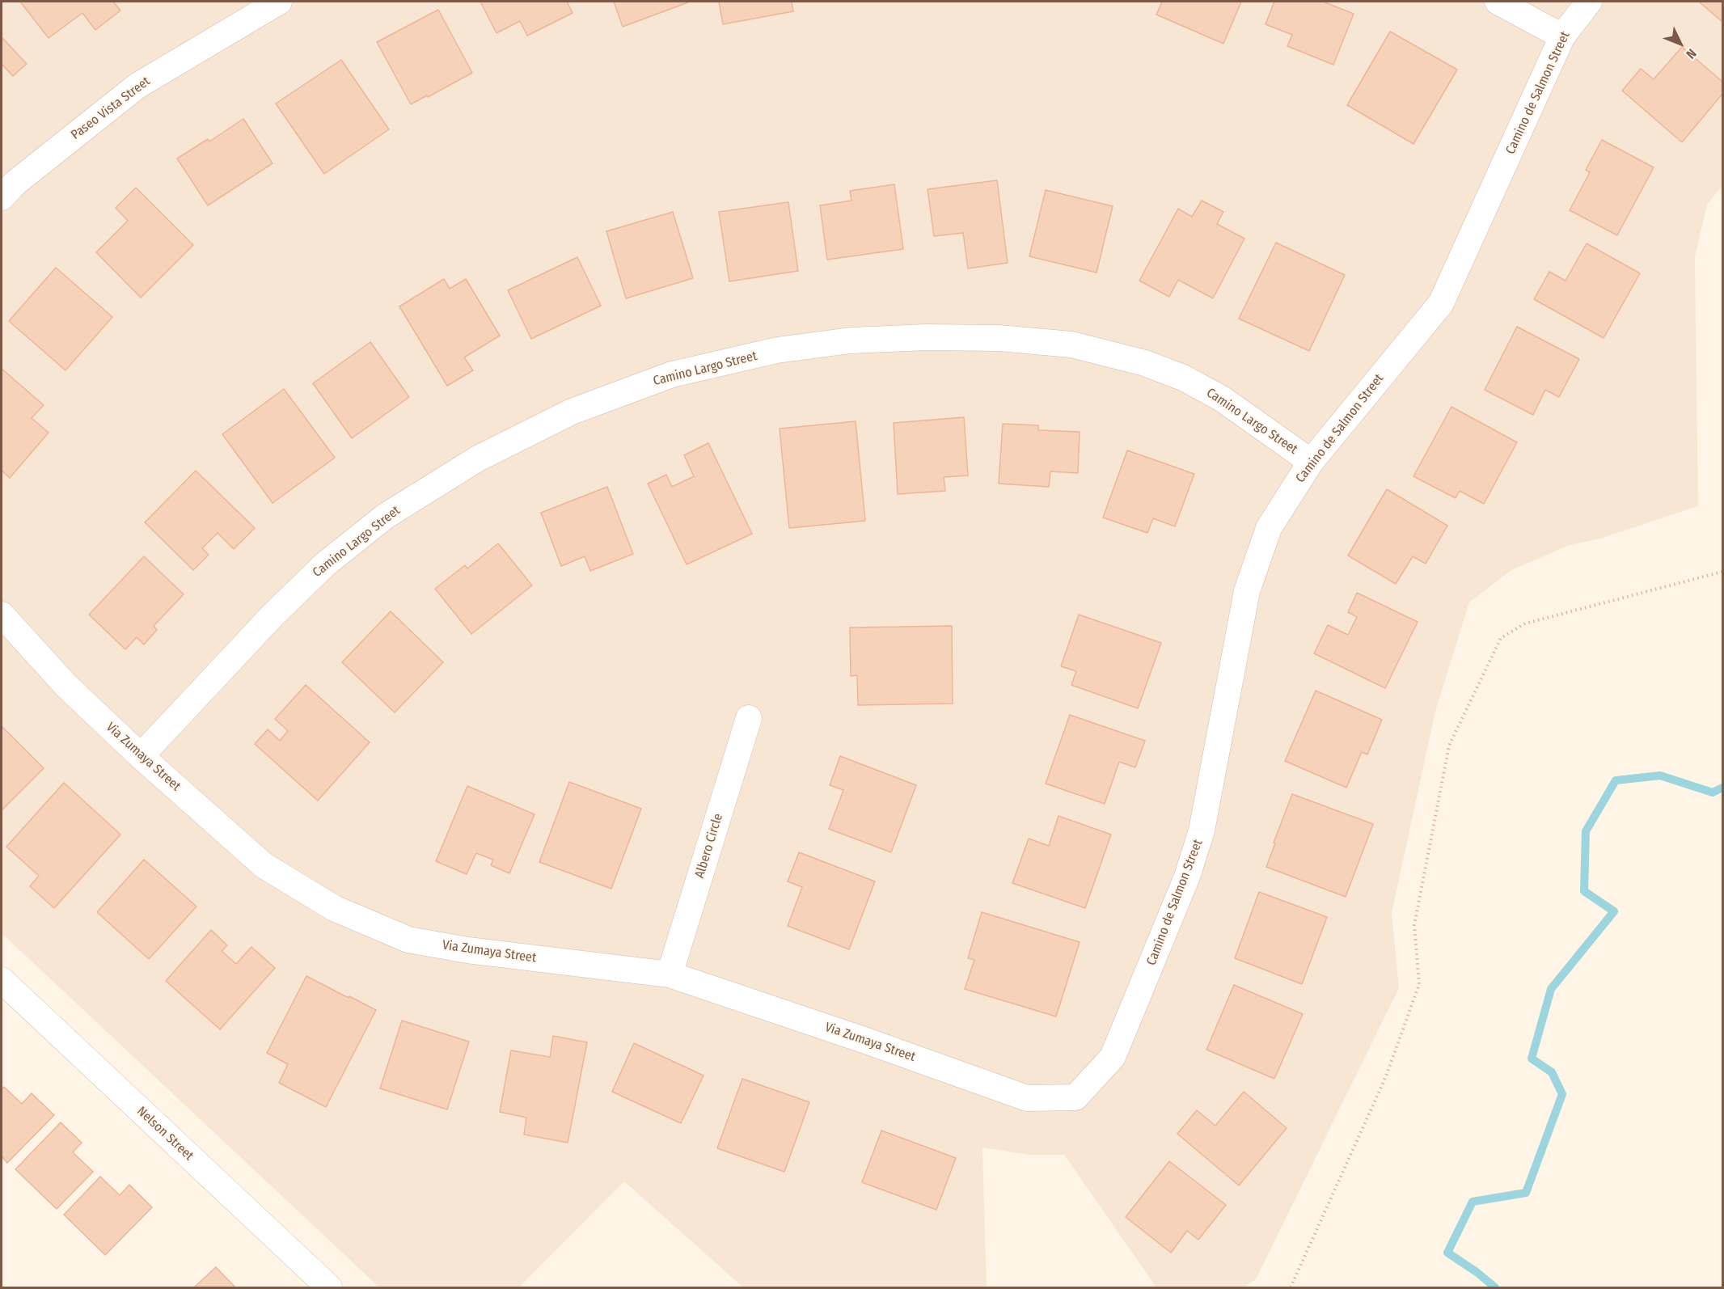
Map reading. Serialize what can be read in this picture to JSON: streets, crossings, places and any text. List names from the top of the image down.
{
  "streets": {
    "street": [
      "Camino de Salmon Street",
      "Paseo Vista Street",
      "Camino Largo Street",
      "Via Zumaya Street",
      "Albero Circle",
      "Nelson Street"
    ]
  },
  "crossings": [
    ["Camino de Salmon Street", "Camino Largo Street"],
    ["Camino de Salmon Street", "Via Zumaya Street"],
    ["Camino Largo Street", "Via Zumaya Street"],
    ["Via Zumaya Street", "Albero Circle"]
  ],
  "north": "bottom right"
}
